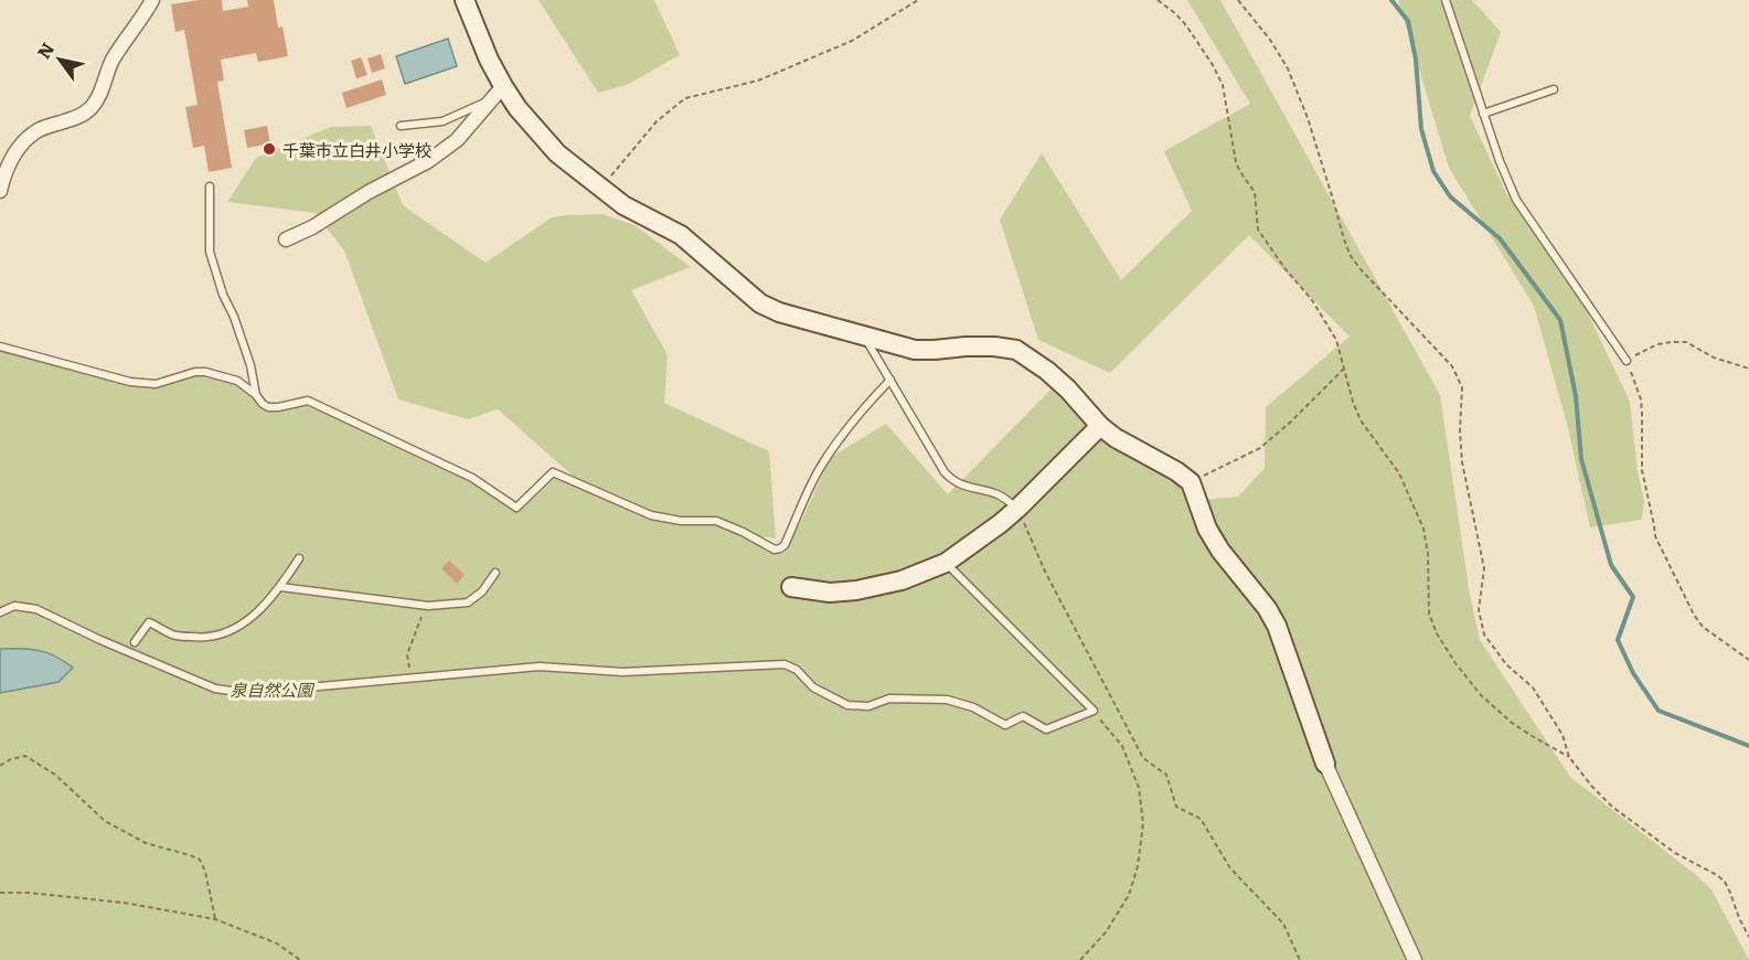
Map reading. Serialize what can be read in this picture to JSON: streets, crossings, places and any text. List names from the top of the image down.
{
  "parks": ["泉自然公園"],
  "places": ["千葉市立白井小学校"],
  "north": "top left"
}
